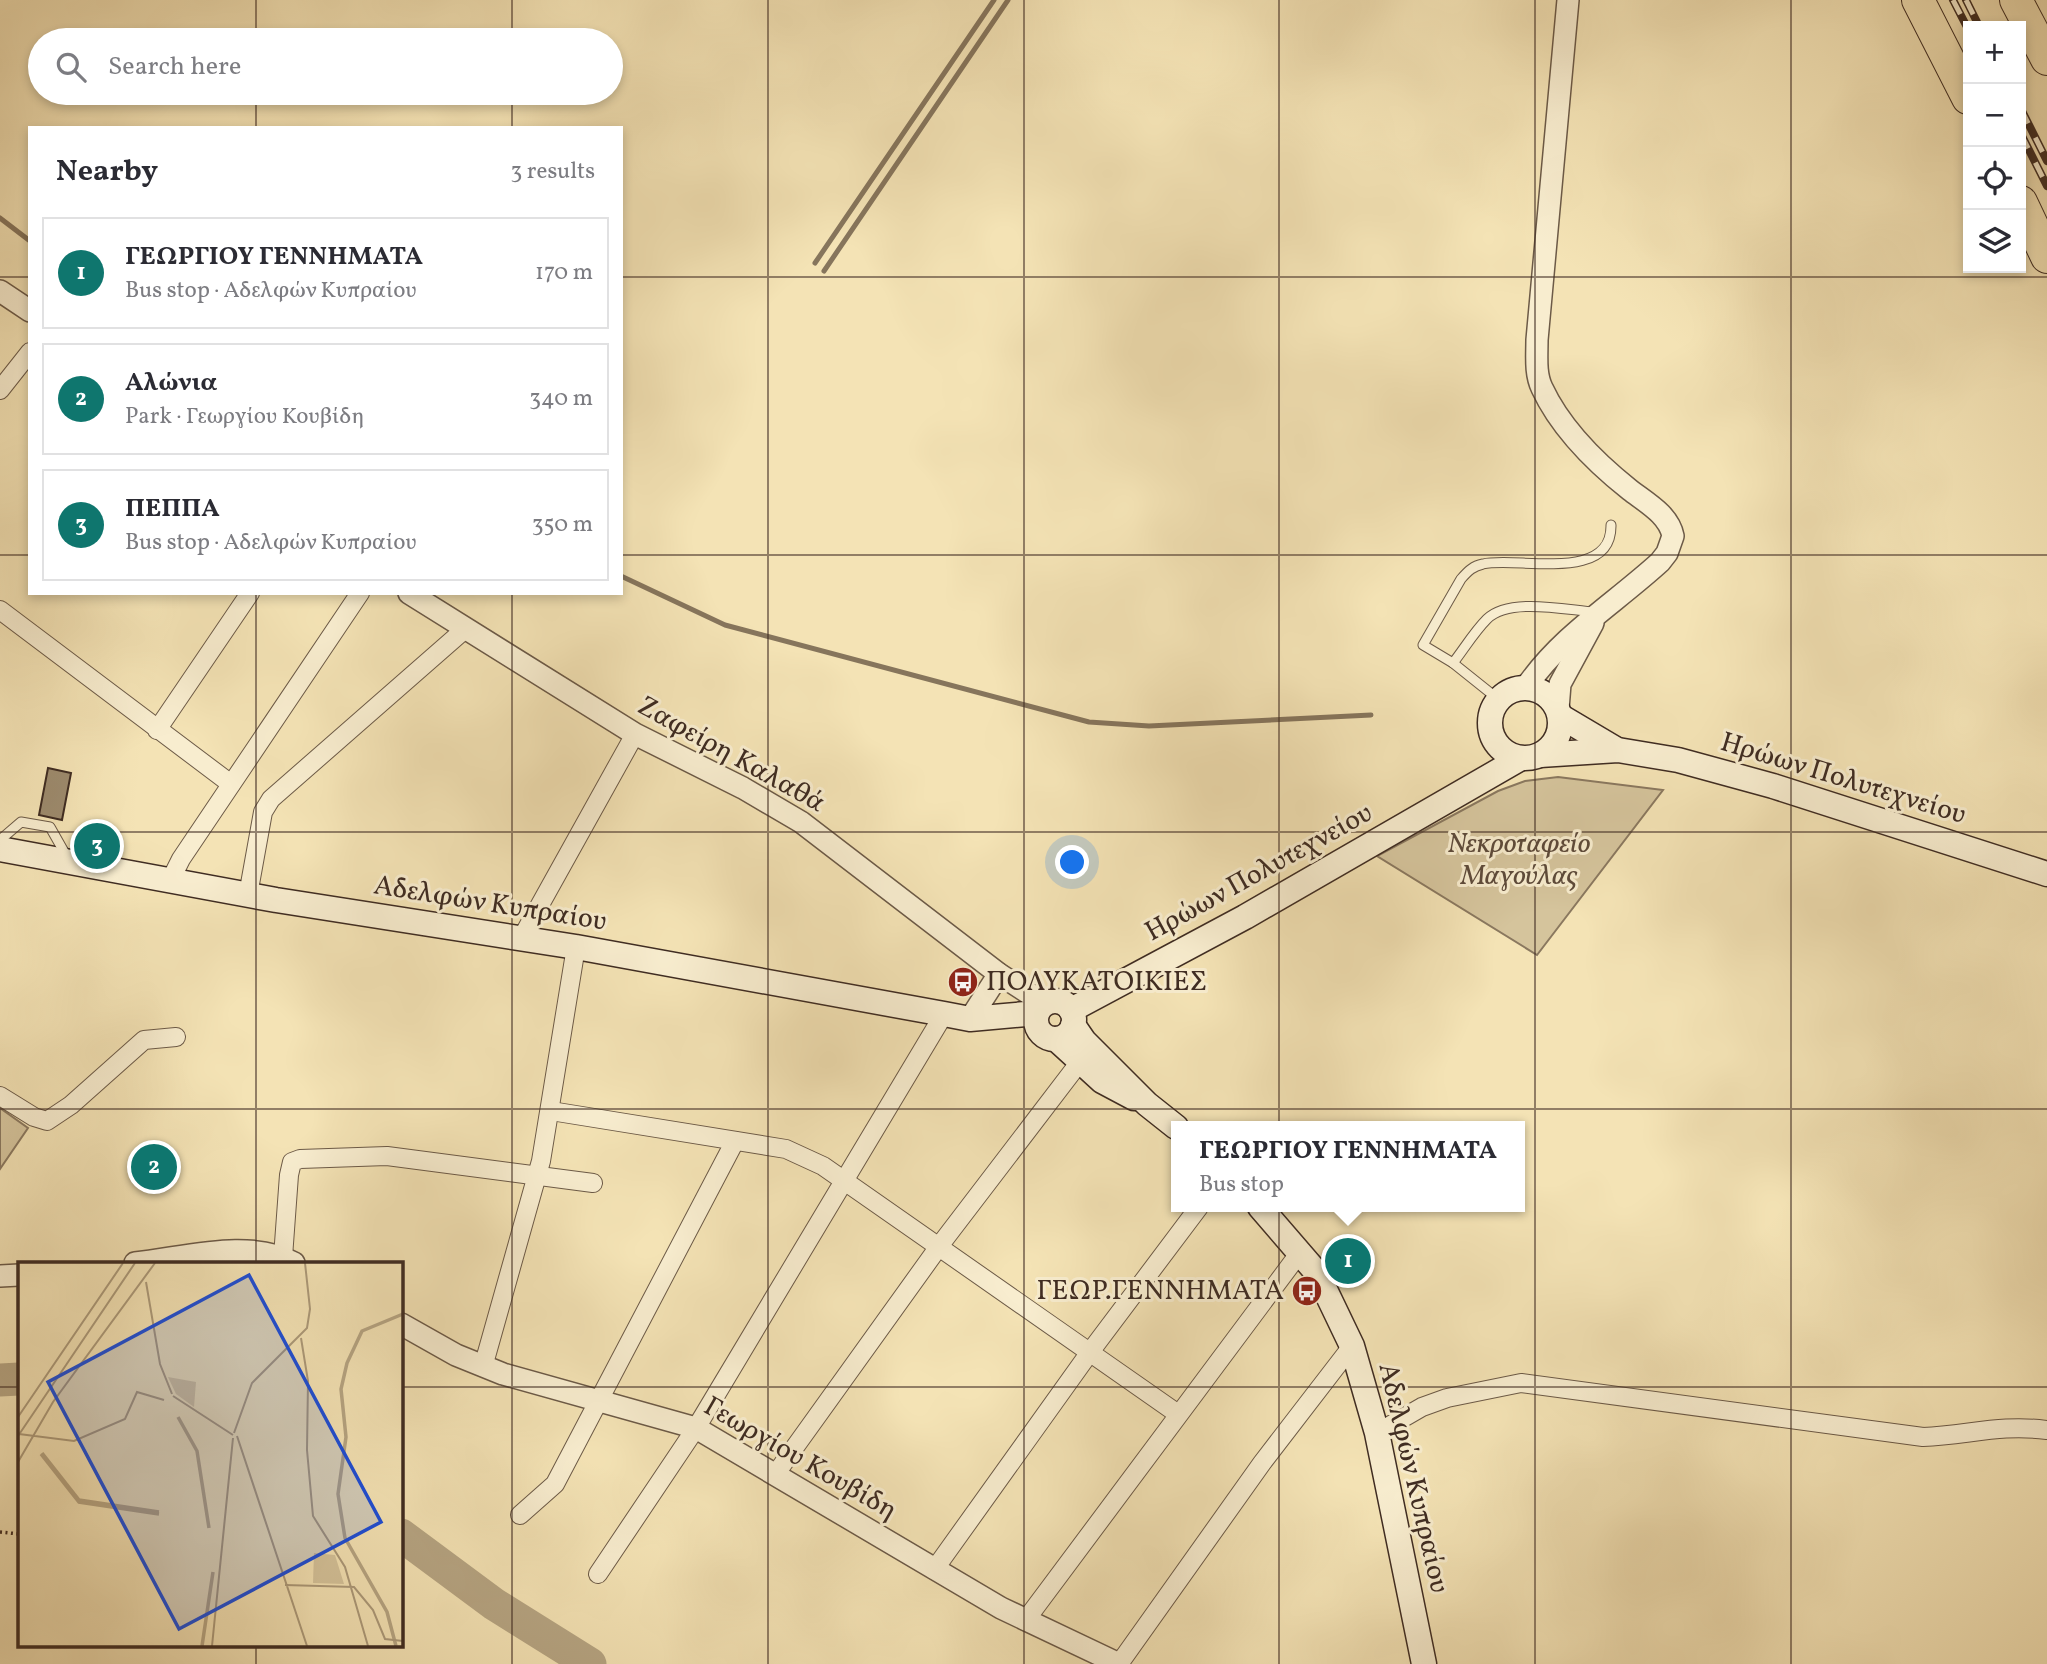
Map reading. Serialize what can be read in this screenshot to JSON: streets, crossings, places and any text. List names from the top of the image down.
{
  "streets": {
    "main road": ["Ηρώων Πολυτεχνείου", "Αδελφών Κυπραίου"],
    "street": ["Ζαφείρη Καλαθά", "Γεωργίου Κουβίδη"]
  },
  "crossings": [
    ["Ζαφείρη Καλαθά", "Ηρώων Πολυτεχνείου"],
    ["Ζαφείρη Καλαθά", "Αδελφών Κυπραίου"],
    ["Ηρώων Πολυτεχνείου", "Αδελφών Κυπραίου"]
  ],
  "parks": ["Νεκροταφείο Μαγούλας"],
  "places": {
    "bus stop": ["ΠΟΛΥΚΑΤΟΙΚΙΕΣ", "ΓΕΩΡ.ΓΕΝΝΗΜΑΤΑ"]
  },
  "page": {
    "map_buttons": ["+", "−"],
    "search": "Search here",
    "heading": ["Nearby", "3 results"],
    "list": [
      {
        "mark": "1",
        "name": "ΓΕΩΡΓΙΟΥ ΓΕΝΝΗΜΑΤΑ",
        "note": "Bus stop · Αδελφών Κυπραίου",
        "value": "170 m"
      },
      {
        "mark": "2",
        "name": "Αλώνια",
        "note": "Park · Γεωργίου Κουβίδη",
        "value": "340 m"
      },
      {
        "mark": "3",
        "name": "ΠΕΠΠΑ",
        "note": "Bus stop · Αδελφών Κυπραίου",
        "value": "350 m"
      }
    ],
    "pins": ["3", "2", "1"],
    "popup": ["ΓΕΩΡΓΙΟΥ ΓΕΝΝΗΜΑΤΑ", "Bus stop"]
  }
}
